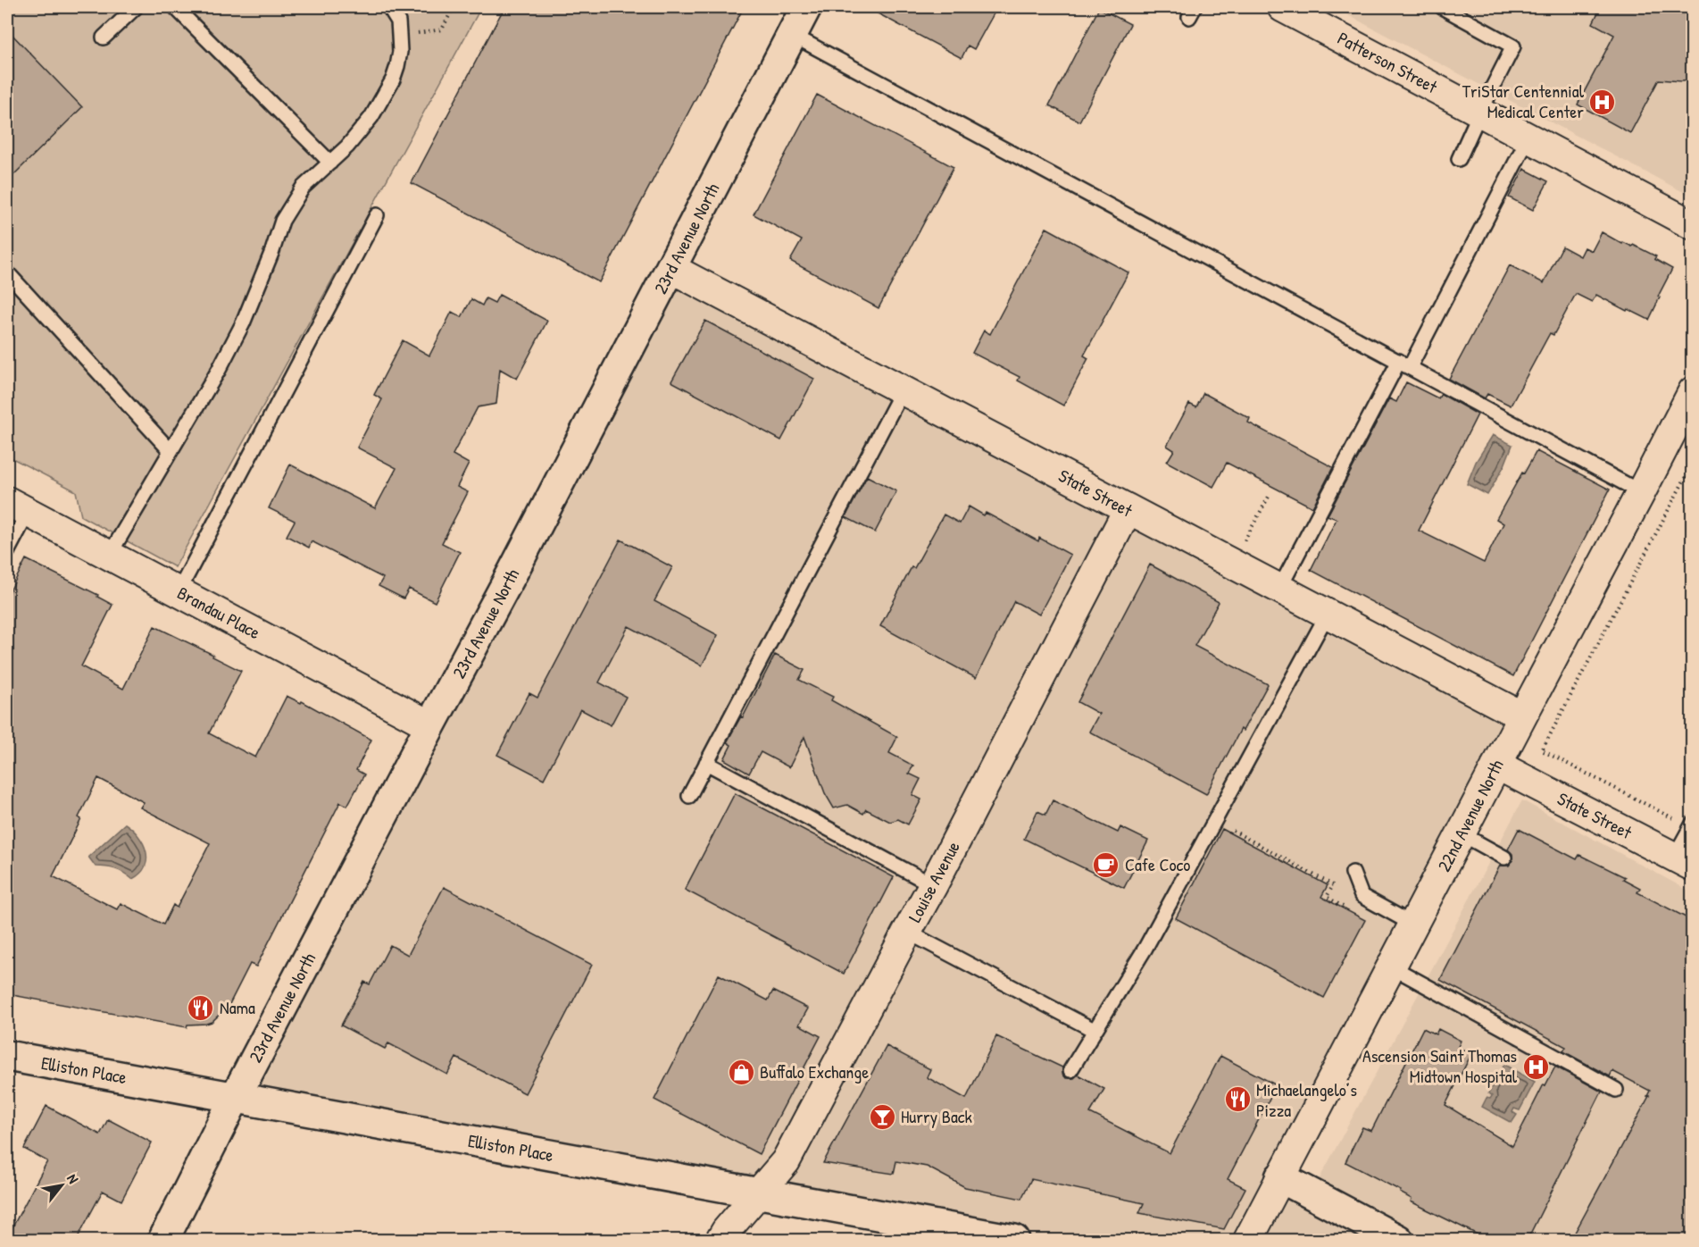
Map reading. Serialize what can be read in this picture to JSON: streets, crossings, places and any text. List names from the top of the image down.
{
  "streets": {
    "street": [
      "Patterson Street",
      "23rd Avenue North",
      "State Street",
      "Brandau Place",
      "22nd Avenue North",
      "Louise Avenue",
      "Elliston Place"
    ]
  },
  "crossings": [
    ["23rd Avenue North", "State Street"],
    ["23rd Avenue North", "Brandau Place"],
    ["23rd Avenue North", "Elliston Place"],
    ["State Street", "22nd Avenue North"],
    ["State Street", "Louise Avenue"],
    ["Louise Avenue", "Elliston Place"]
  ],
  "places": {
    "hospital": ["TriStar Centennial Medical Center", "Ascension Saint Thomas Midtown Hospital"],
    "cafe": ["Cafe Coco"],
    "restaurant": ["Nama", "Michaelangelo’s Pizza"],
    "shop": ["Buffalo Exchange"],
    "bar": ["Hurry Back"]
  },
  "north": "top right"
}
